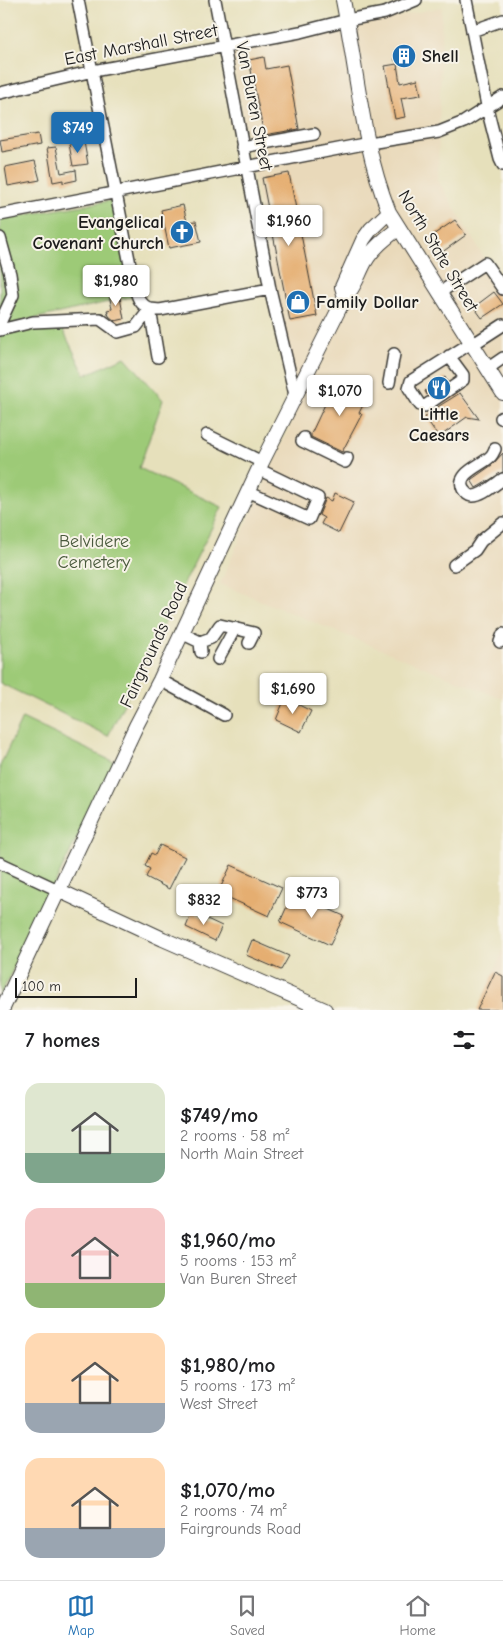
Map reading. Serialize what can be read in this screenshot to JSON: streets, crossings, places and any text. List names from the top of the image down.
{
  "streets": {
    "main road": ["North State Street", "Fairgrounds Road"],
    "street": ["East Marshall Street", "Van Buren Street"]
  },
  "crossings": [
    ["East Marshall Street", "Van Buren Street"],
    ["East Marshall Street", "North State Street"],
    ["Van Buren Street", "Fairgrounds Road"],
    ["North State Street", "Fairgrounds Road"]
  ],
  "parks": ["Belvidere Cemetery"],
  "places": {
    "building": ["Shell"],
    "church": ["Evangelical Covenant Church"],
    "shop": ["Family Dollar"],
    "restaurant": ["Little Caesars"]
  },
  "scale_bar": "100 m",
  "page": {
    "price": [
      "$749",
      "$1,960",
      "$1,980",
      "$1,070",
      "$1,690",
      "$773",
      "$832"
    ],
    "scale": "100 m",
    "heading": "7 homes",
    "list": [
      {
        "name": "$749/mo",
        "note": "2 rooms · 58 m² · North Main Street"
      },
      {
        "name": "$1,960/mo",
        "note": "5 rooms · 153 m² · Van Buren Street"
      },
      {
        "name": "$1,980/mo",
        "note": "5 rooms · 173 m² · West Street"
      },
      {
        "name": "$1,070/mo",
        "note": "2 rooms · 74 m² · Fairgrounds Road"
      }
    ],
    "tabs": ["Map", "Saved", "Home"]
  }
}
